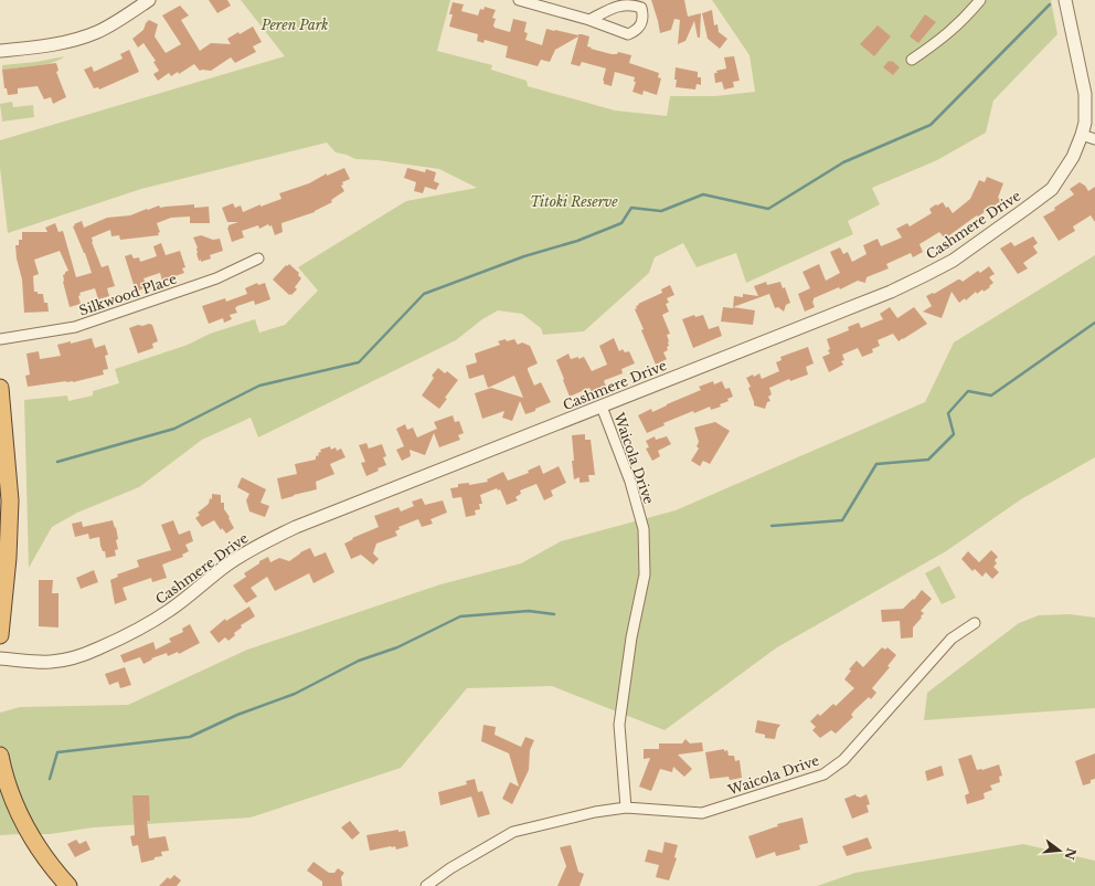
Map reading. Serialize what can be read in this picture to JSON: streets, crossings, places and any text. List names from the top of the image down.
{
  "streets": {
    "street": ["Cashmere Drive", "Silkwood Place", "Waicola Drive"]
  },
  "crossings": [
    ["Cashmere Drive", "Waicola Drive"]
  ],
  "parks": ["Peren Park", "Titoki Reserve"],
  "north": "right"
}
